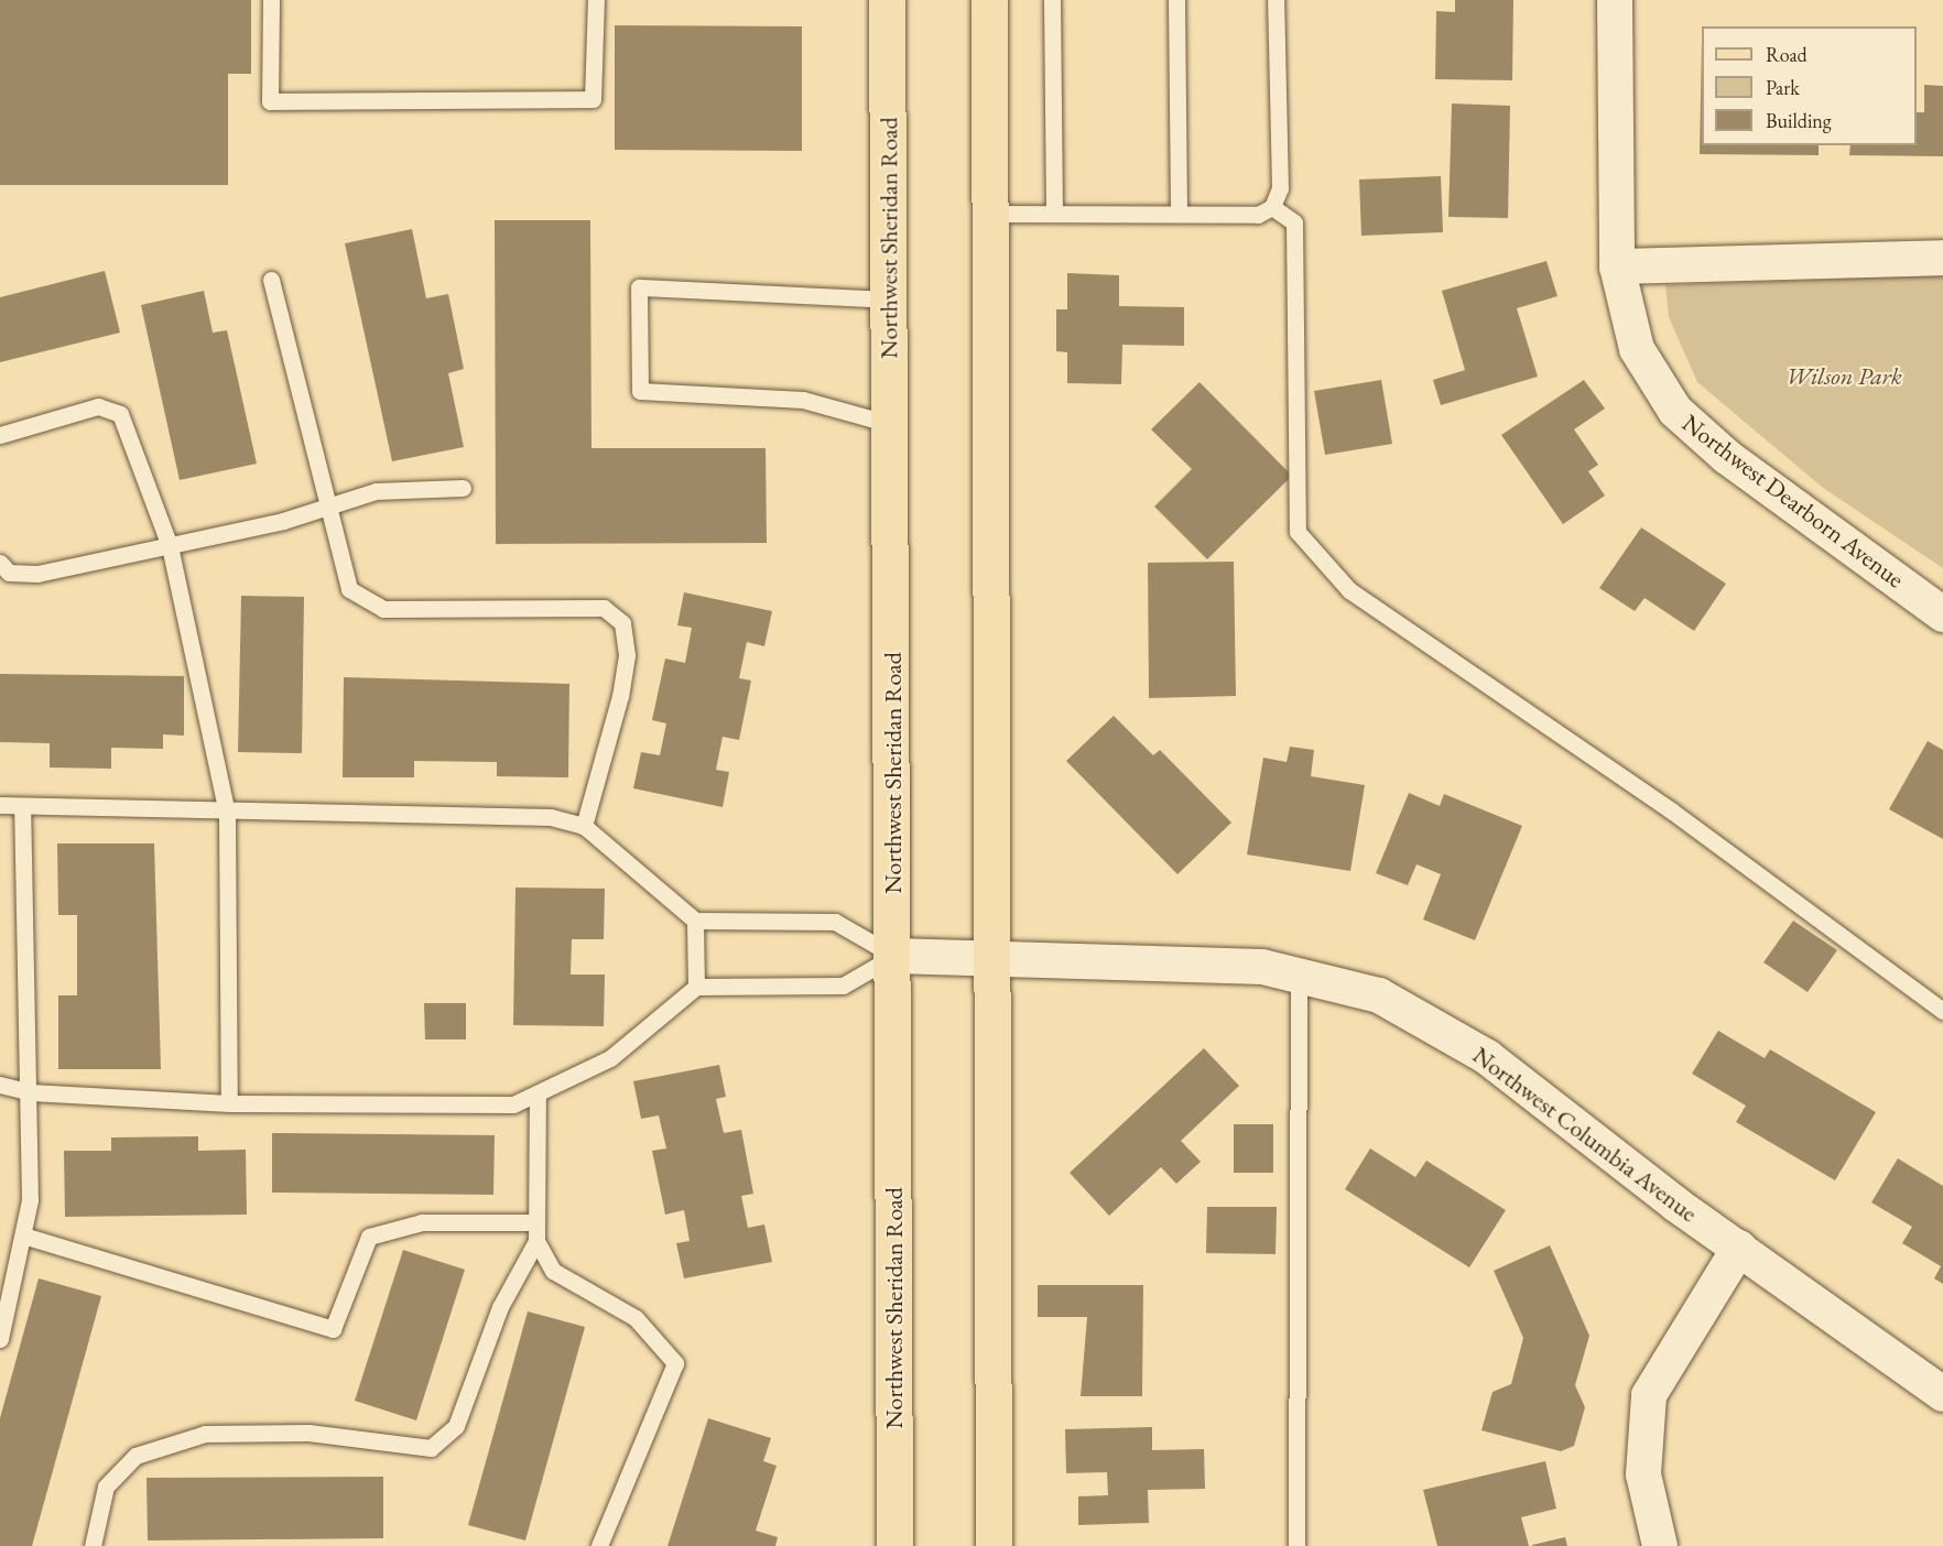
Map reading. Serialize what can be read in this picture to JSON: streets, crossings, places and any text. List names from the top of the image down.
{
  "streets": {
    "main road": ["Northwest Sheridan Road"],
    "street": ["Northwest Dearborn Avenue", "Northwest Columbia Avenue"]
  },
  "crossings": [
    ["Northwest Sheridan Road", "Northwest Columbia Avenue"]
  ],
  "parks": ["Wilson Park"],
  "legend": ["Road", "Park", "Building"]
}
